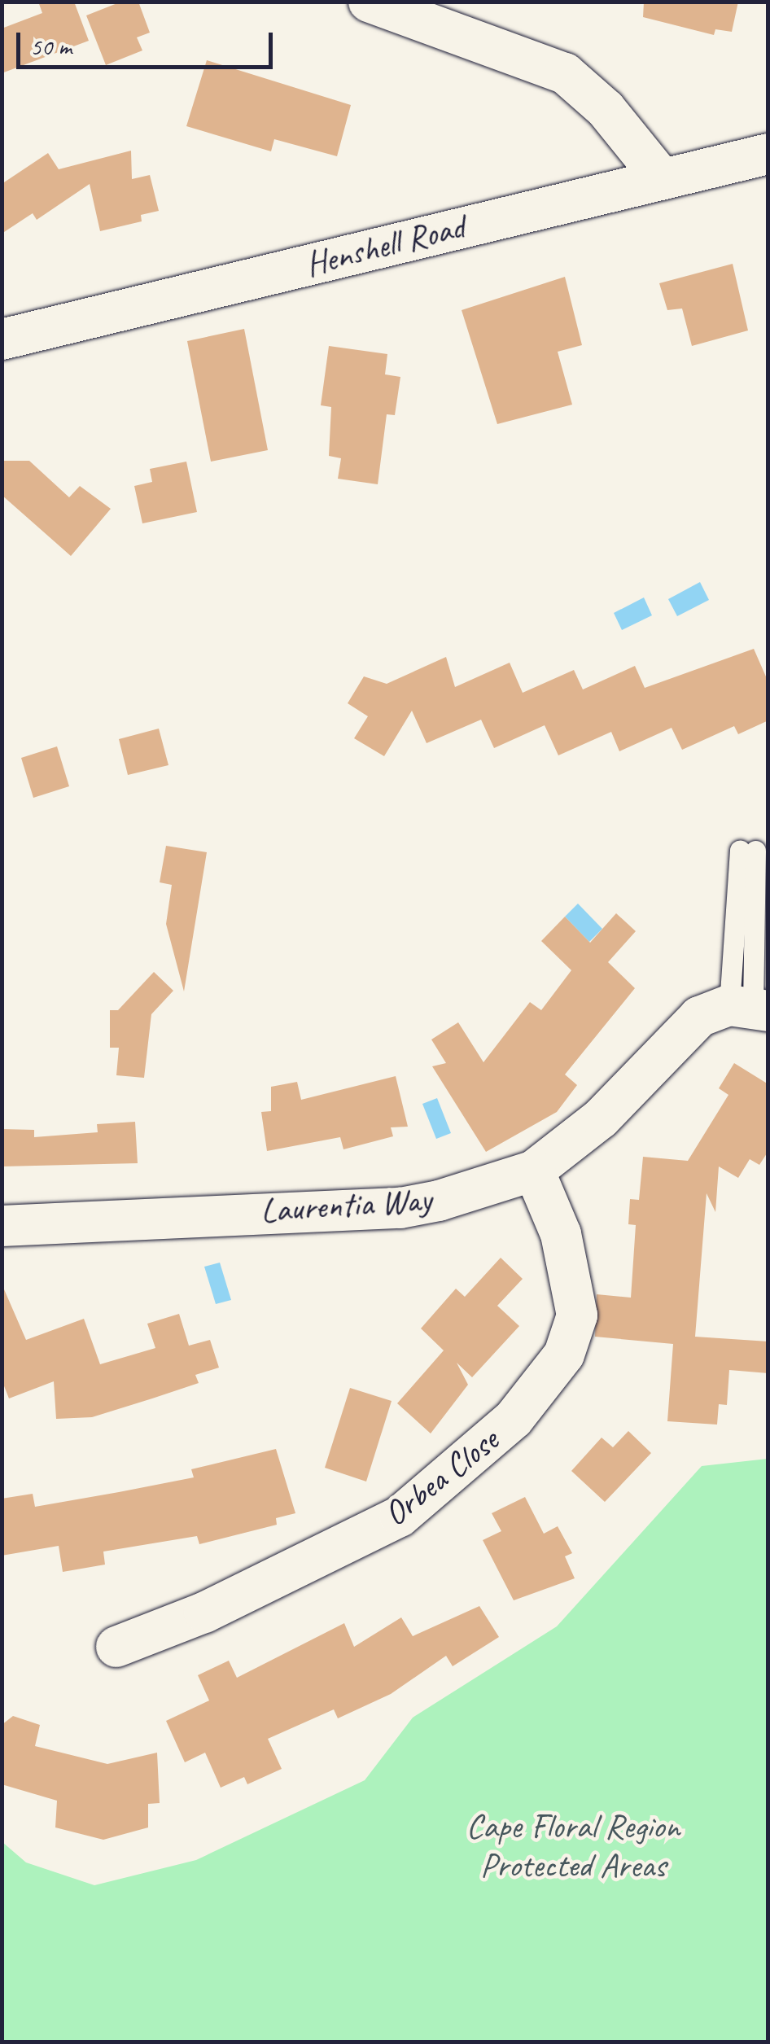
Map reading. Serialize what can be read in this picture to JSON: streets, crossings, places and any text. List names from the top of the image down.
{
  "streets": {
    "street": ["Henshell Road", "Laurentia Way", "Orbea Close"]
  },
  "crossings": [
    ["Laurentia Way", "Orbea Close"]
  ],
  "parks": ["Cape Floral Region Protected Areas"],
  "scale_bar": "50 m"
}
